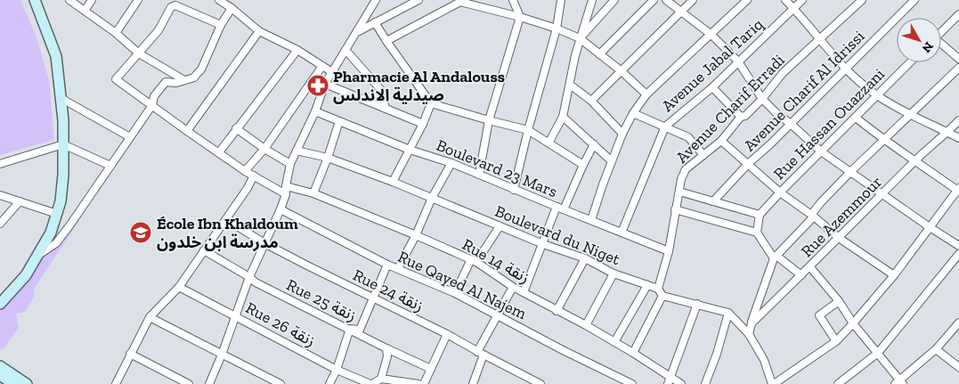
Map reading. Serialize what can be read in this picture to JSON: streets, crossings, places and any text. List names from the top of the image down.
{
  "streets": {
    "street": [
      "Avenue Jabal Tariq",
      "Avenue Charif Al Idrissi",
      "Avenue Charif Erradi",
      "Rue Hassan Ouazzani",
      "Boulevard 23 Mars",
      "Rue Azemmour",
      "Boulevard du Niget",
      "Rue 14 زنقة",
      "Rue Qayed Al Najem",
      "Rue 24 زنقة",
      "Rue 25 زنقة",
      "Rue 26 زنقة"
    ]
  },
  "crossings": [
    ["Avenue Jabal Tariq", "Boulevard 23 Mars"],
    ["Avenue Charif Erradi", "Boulevard 23 Mars"],
    ["Avenue Charif Erradi", "Boulevard du Niget"]
  ],
  "places": {
    "pharmacy": ["Pharmacie Al Andalouss صيدلية الاندلس"],
    "school or university": ["École Ibn Khaldoum مدرسة ابن خلدون"]
  },
  "north": "bottom right"
}
